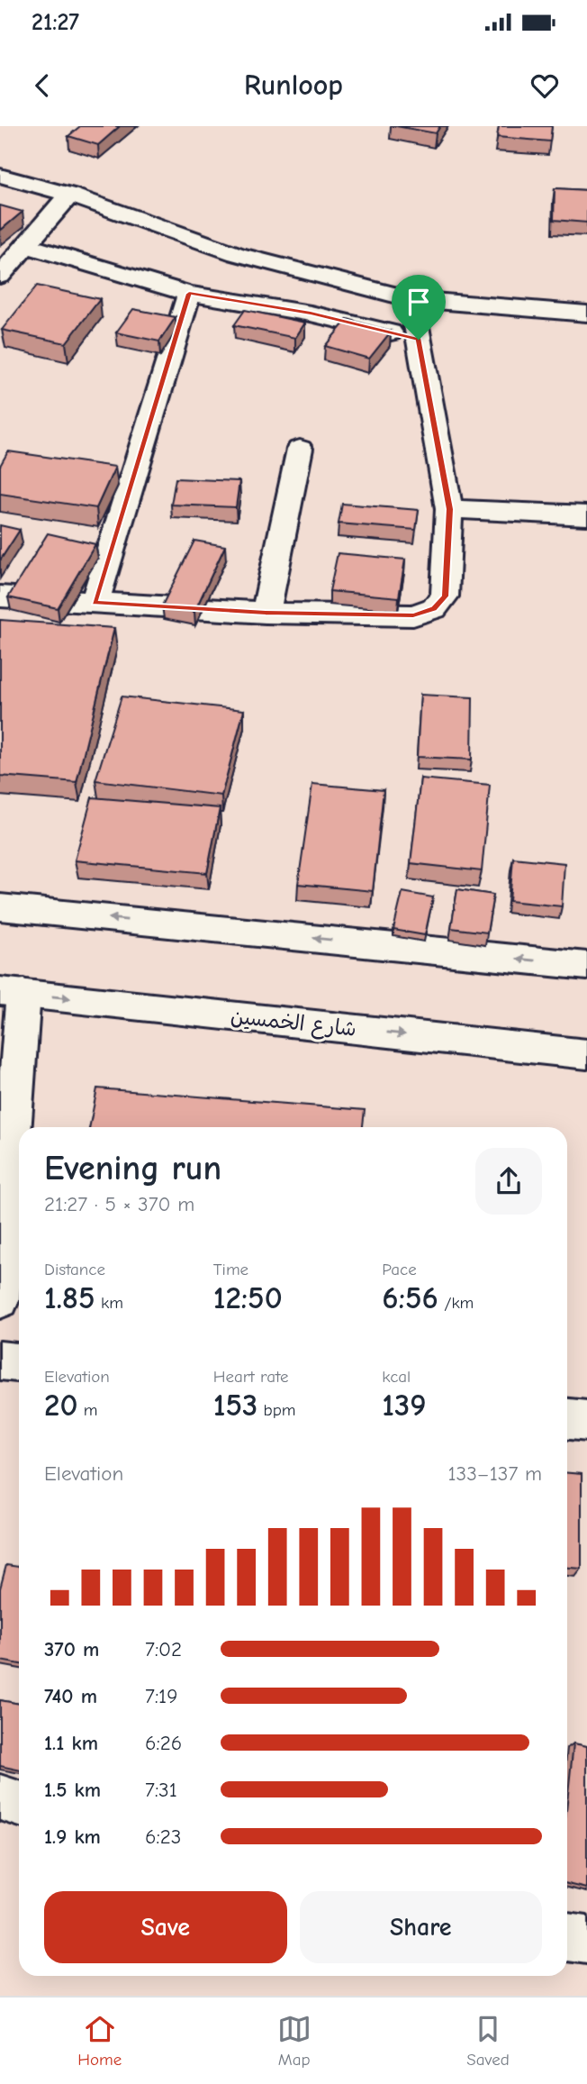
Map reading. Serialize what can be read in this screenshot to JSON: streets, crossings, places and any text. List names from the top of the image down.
{
  "streets": {
    "street": ["شارع الخمسين"]
  },
  "page": {
    "status": "21:27",
    "header": "Runloop",
    "heading": ["Evening run", "21:27 · 5 × 370 m"],
    "stats": [
      ["Distance", "1.85 km"],
      ["Time", "12:50"],
      ["Pace", "6:56 /km"],
      ["Elevation", "20 m"],
      ["Heart rate", "153 bpm"],
      ["kcal", "139"]
    ],
    "chart": ["Elevation", "133–137 m"],
    "list": [
      {
        "name": "370 m",
        "note": "7:02"
      },
      {
        "name": "740 m",
        "note": "7:19"
      },
      {
        "name": "1.1 km",
        "note": "6:26"
      },
      {
        "name": "1.5 km",
        "note": "7:31"
      },
      {
        "name": "1.9 km",
        "note": "6:23"
      }
    ],
    "buttons": ["Save", "Share"],
    "tabs": ["Home", "Map", "Saved"]
  }
}
